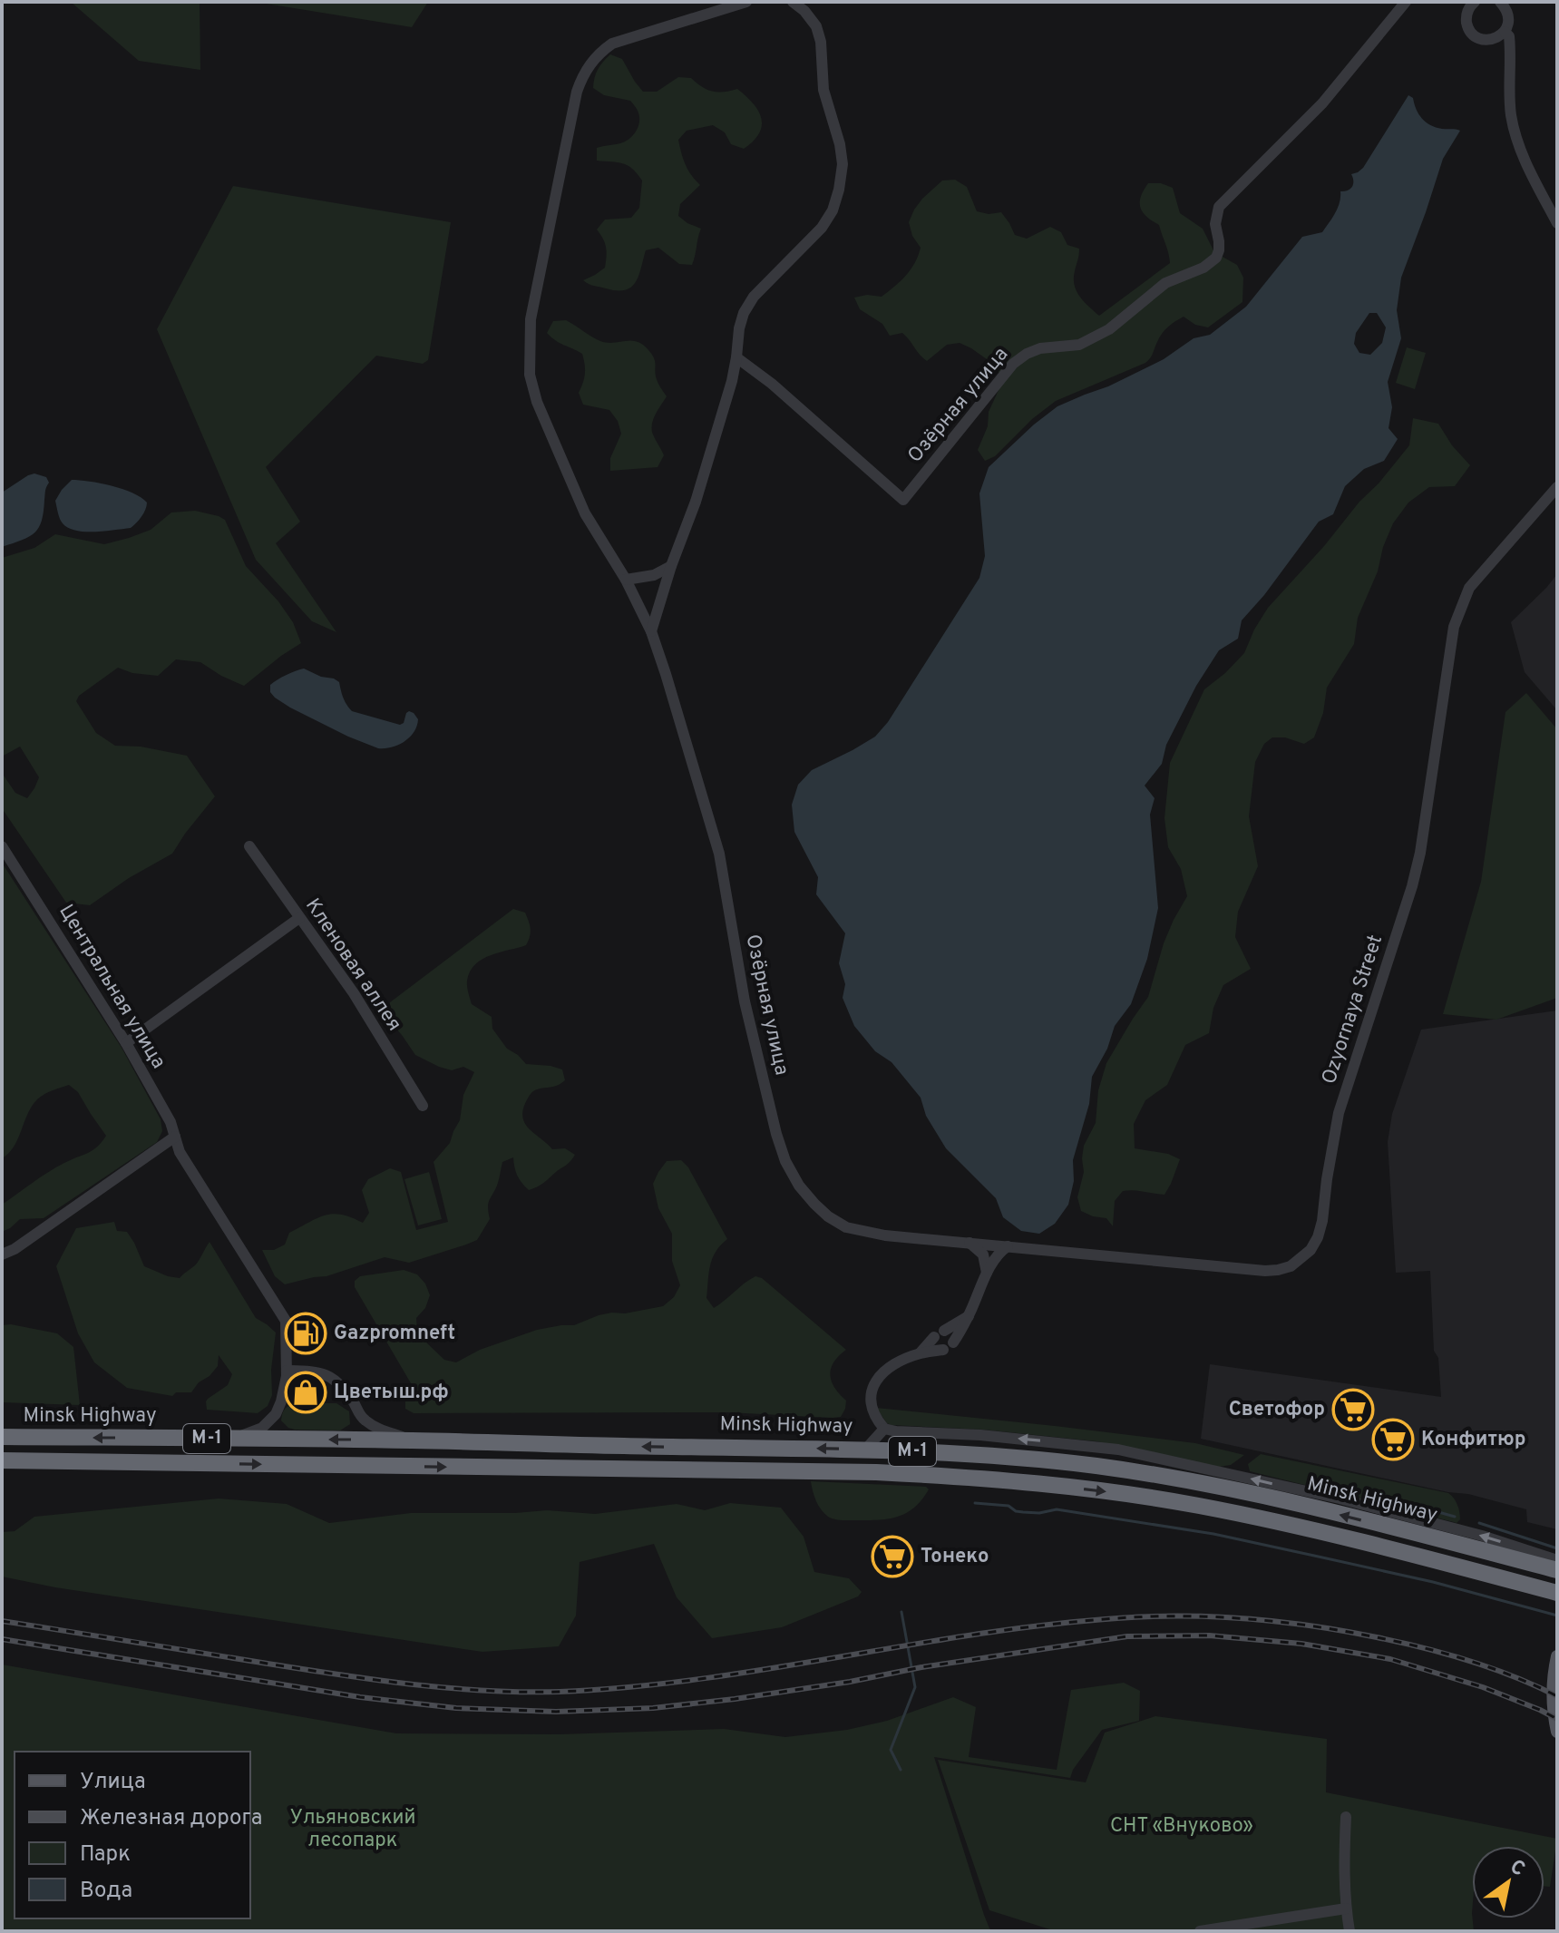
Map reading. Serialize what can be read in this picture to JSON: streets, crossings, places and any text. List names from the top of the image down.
{
  "streets": {
    "highway": ["Minsk Highway", "М-1"],
    "street": [
      "Озёрная улица",
      "Кленовая аллея",
      "Центральная улица",
      "Ozyornaya Street"
    ]
  },
  "crossings": [
    ["Озёрная улица", "Ozyornaya Street"]
  ],
  "parks": ["Ульяновский лесопарк", "СНТ «Внуково»"],
  "places": {
    "fuel station": ["Gazpromneft"],
    "shop": ["Цветыш.рф"],
    "supermarket": ["Светофор", "Конфитюр", "Тонеко"]
  },
  "legend": [
    "Улица",
    "Железная дорога",
    "Парк",
    "Вода"
  ],
  "north": "top right"
}
